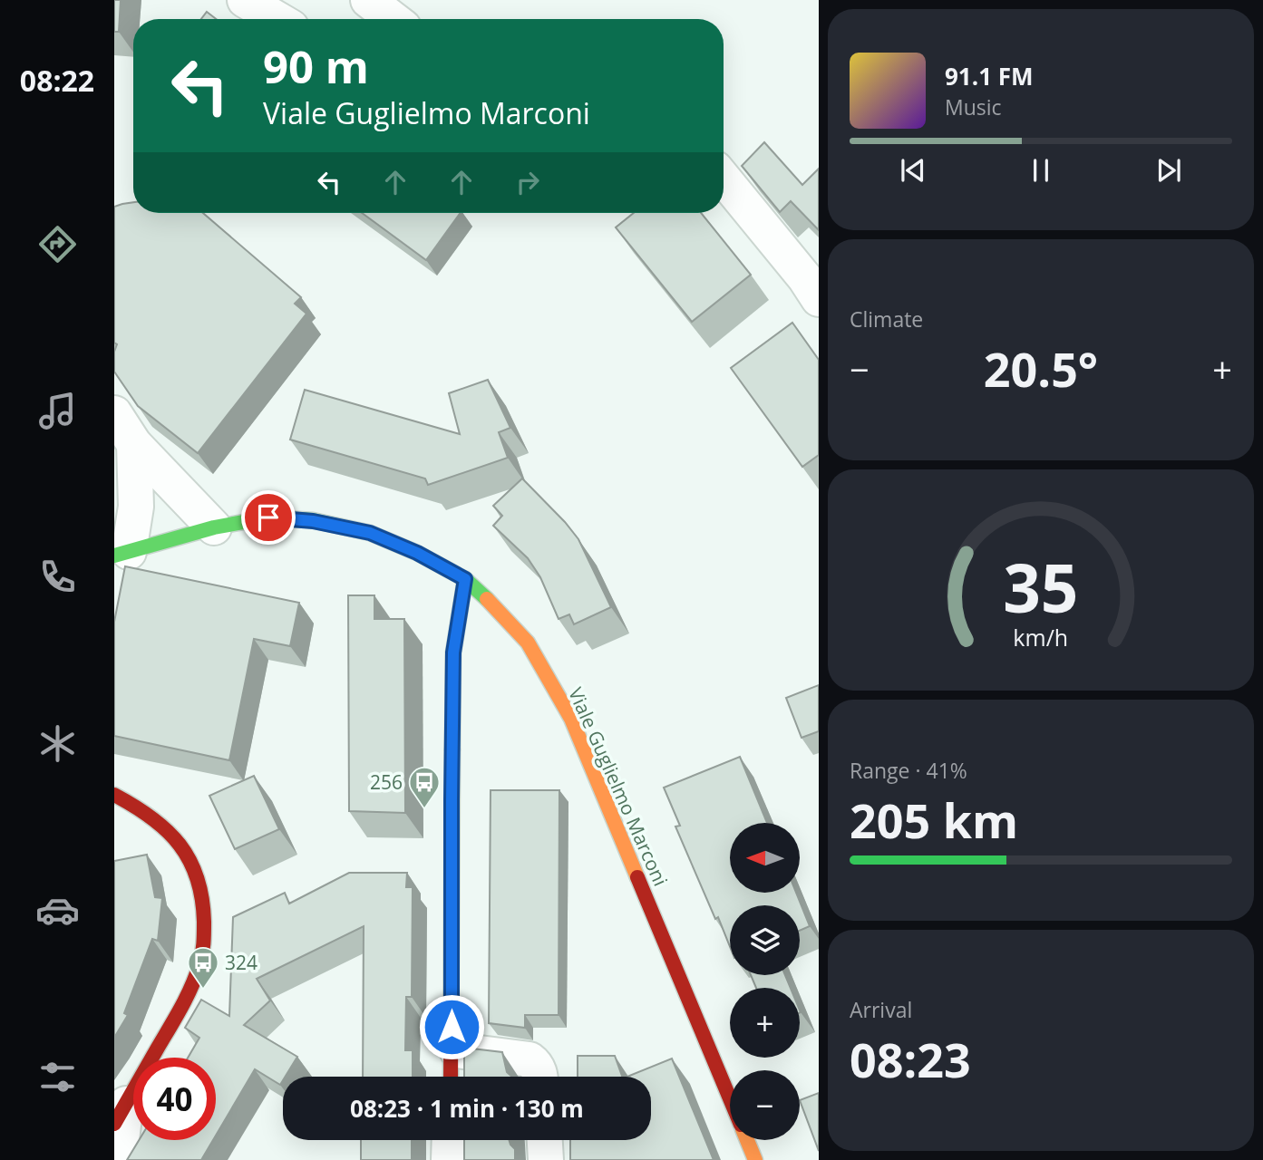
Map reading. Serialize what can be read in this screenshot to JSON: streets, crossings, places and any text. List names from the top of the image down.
{
  "streets": {
    "street": ["Viale Guglielmo Marconi"]
  },
  "places": {
    "bus stop": ["256", "324"]
  },
  "north": "left",
  "page": {
    "tabs": "08:22",
    "turn": ["90 m", "Viale Guglielmo Marconi"],
    "song": ["91.1 FM", "Music"],
    "tile": [
      "Climate",
      ["Range · 41%", "205 km"],
      ["Arrival", "08:23"]
    ],
    "heat": ["−", "20.5°", "+"],
    "map_buttons": ["+", "−"],
    "limit": "40",
    "trip": "08:23 · 1 min · 130 m",
    "gauge": ["35", "km/h"]
  }
}
